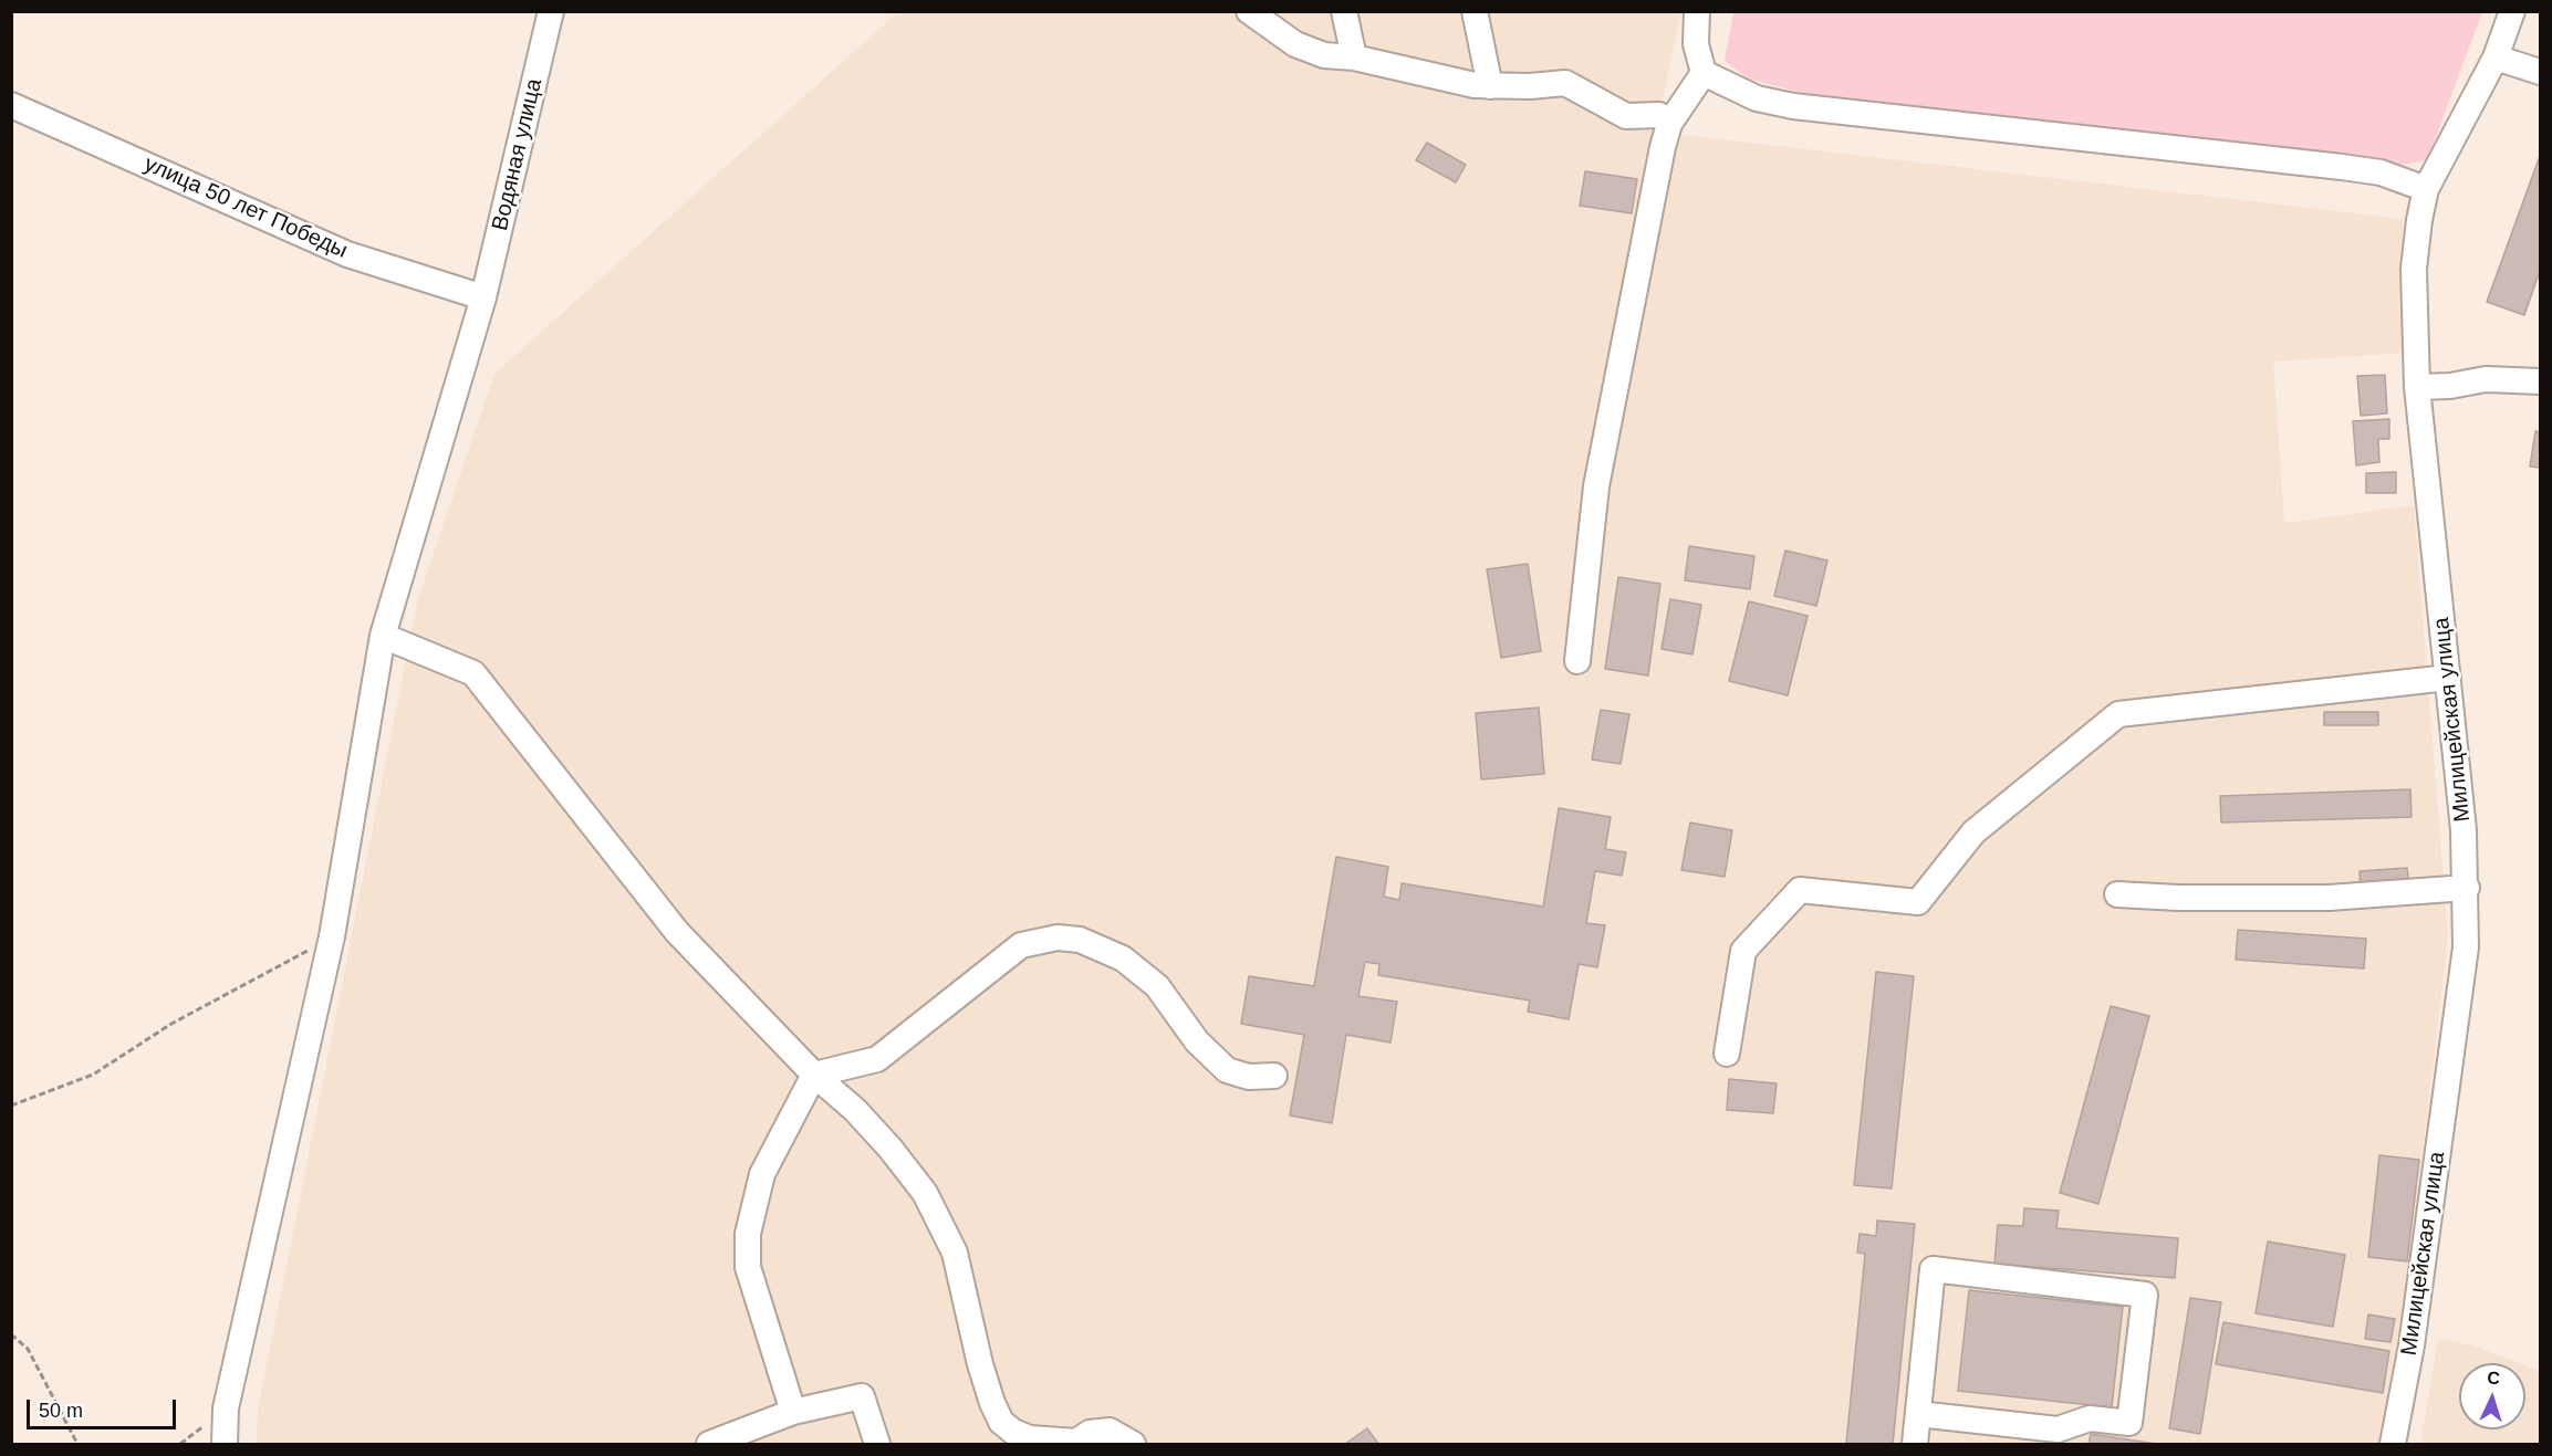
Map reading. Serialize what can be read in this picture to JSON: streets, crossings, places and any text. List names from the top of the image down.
{
  "streets": {
    "street": ["Водяная улица", "улица 50 лет Победы", "Милицейская улица"]
  },
  "crossings": [
    ["Водяная улица", "улица 50 лет Победы"]
  ],
  "scale_bar": "50 m",
  "north": "top"
}
